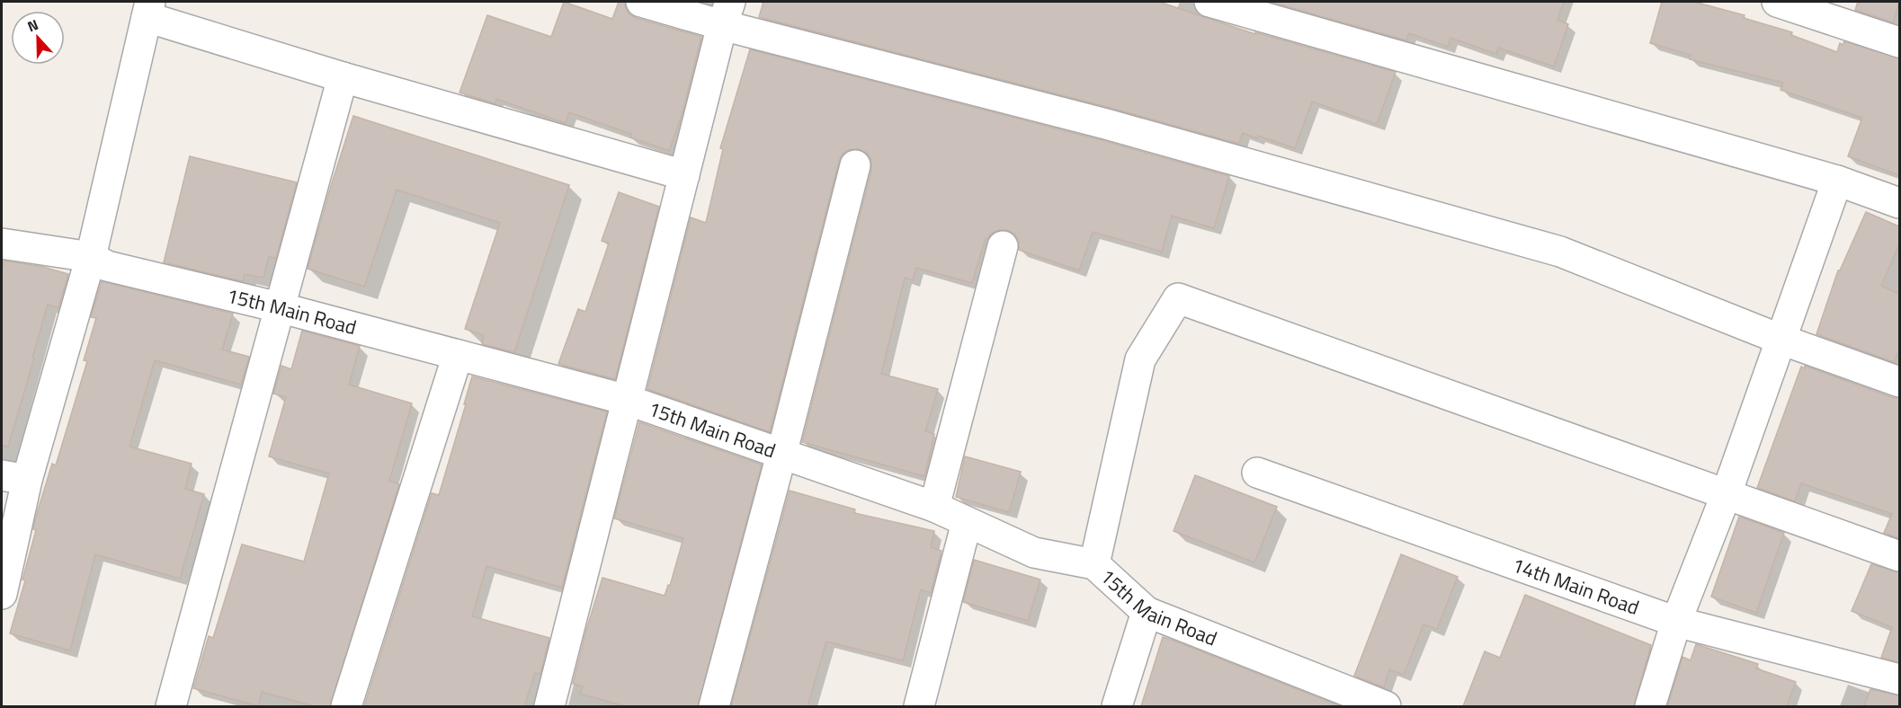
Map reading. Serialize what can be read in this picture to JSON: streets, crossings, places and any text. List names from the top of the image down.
{
  "streets": {
    "street": ["15th Main Road", "14th Main Road"]
  },
  "north": "top"
}
